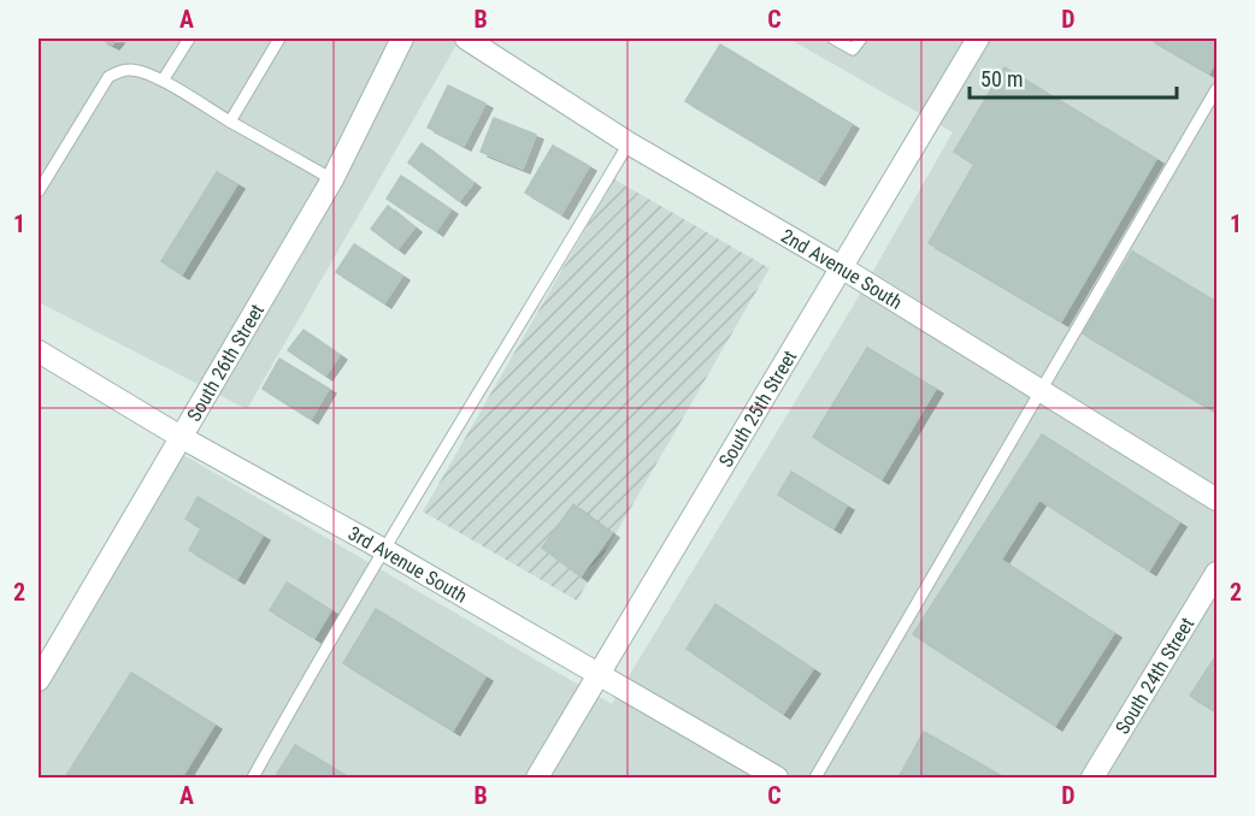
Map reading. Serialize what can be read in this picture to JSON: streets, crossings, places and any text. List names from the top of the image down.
{
  "streets": {
    "street": [
      "2nd Avenue South",
      "South 26th Street",
      "South 25th Street",
      "3rd Avenue South",
      "South 24th Street"
    ]
  },
  "crossings": [
    ["2nd Avenue South", "South 25th Street"],
    ["South 26th Street", "3rd Avenue South"],
    ["South 25th Street", "3rd Avenue South"]
  ],
  "scale_bar": "50 m",
  "grid": {
    "columns": [
      "A",
      "B",
      "C",
      "D"
    ],
    "rows": ["1", "2"]
  }
}
